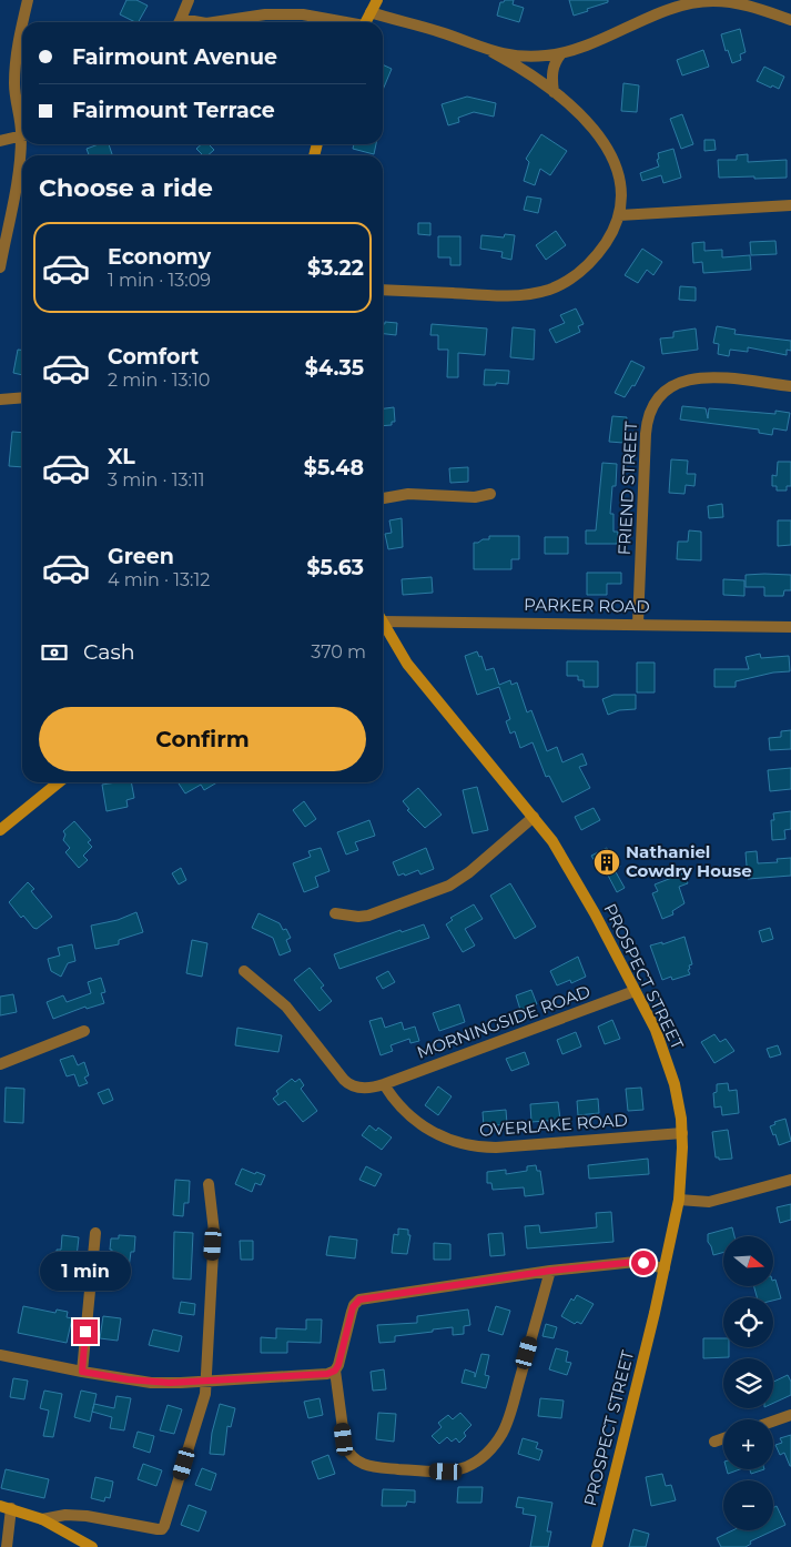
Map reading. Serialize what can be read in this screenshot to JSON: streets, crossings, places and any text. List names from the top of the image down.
{
  "streets": {
    "main road": ["PROSPECT STREET"],
    "street": [
      "FRIEND STREET",
      "PARKER ROAD",
      "MORNINGSIDE ROAD",
      "OVERLAKE ROAD"
    ]
  },
  "crossings": [
    ["FRIEND STREET", "PARKER ROAD"],
    ["PROSPECT STREET", "MORNINGSIDE ROAD"],
    ["PROSPECT STREET", "OVERLAKE ROAD"],
    ["MORNINGSIDE ROAD", "OVERLAKE ROAD"]
  ],
  "places": {
    "building": ["Nathaniel Cowdry House"]
  },
  "north": "right",
  "page": {
    "banner": ["Fairmount Avenue", "Fairmount Terrace"],
    "heading": "Choose a ride",
    "list": [
      {
        "name": "Economy",
        "note": "1 min · 13:09",
        "value": "$3.22"
      },
      {
        "name": "Comfort",
        "note": "2 min · 13:10",
        "value": "$4.35"
      },
      {
        "name": "XL",
        "note": "3 min · 13:11",
        "value": "$5.48"
      },
      {
        "name": "Green",
        "note": "4 min · 13:12",
        "value": "$5.63"
      }
    ],
    "pay": ["Cash", "370 m"],
    "buttons": "Confirm",
    "map_buttons": ["+", "−"],
    "bubble": "1 min"
  }
}
